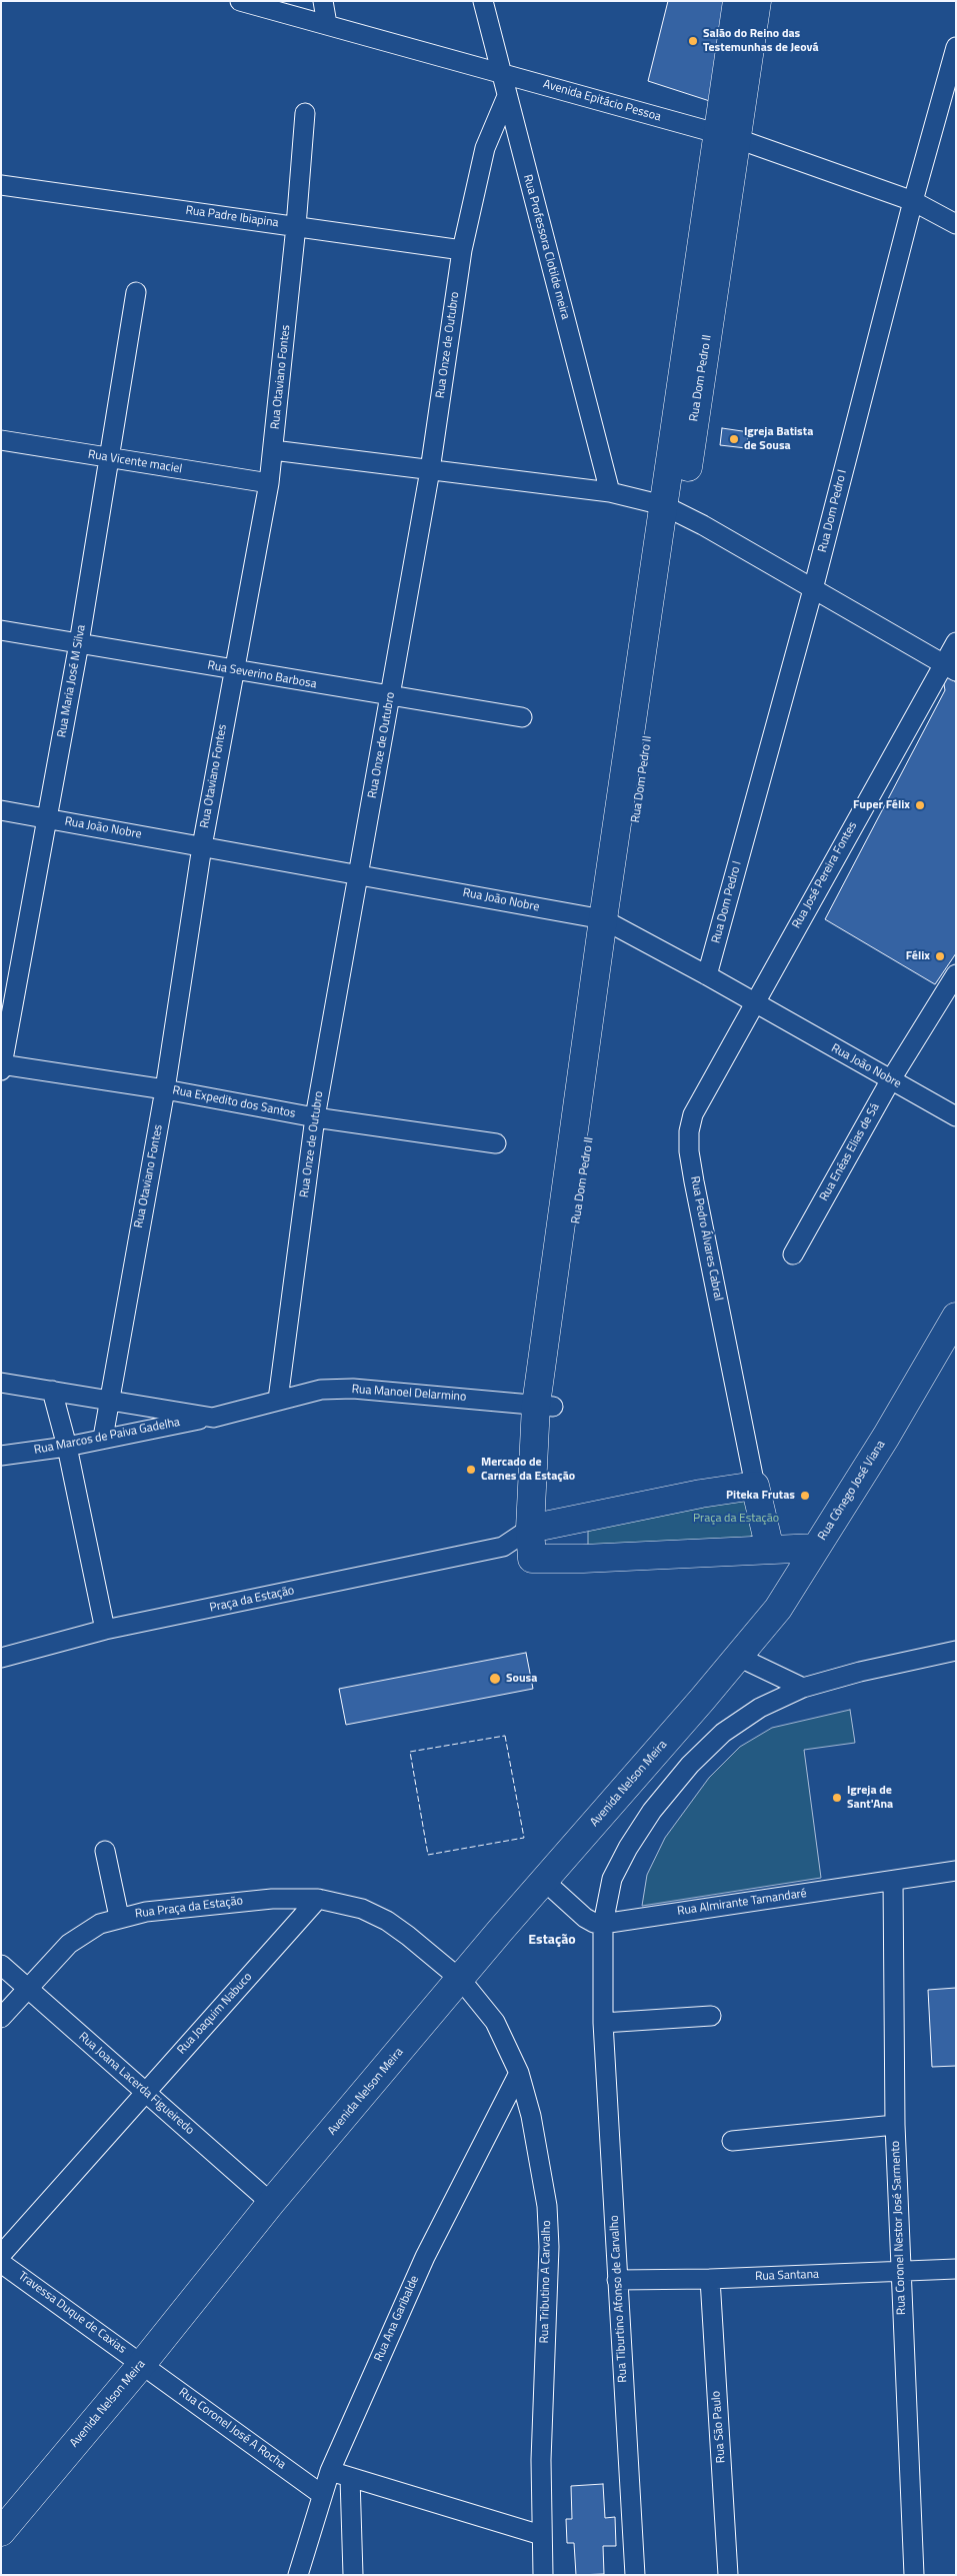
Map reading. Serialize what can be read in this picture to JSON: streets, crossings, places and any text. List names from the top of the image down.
{
  "streets": {
    "street": [
      "Avenida Epitácio Pessoa",
      "Rua Padre Ibiapina",
      "Rua Professora Clotilde meira",
      "Rua Onze de Outubro",
      "Rua Otaviano Fontes",
      "Rua Dom Pedro II",
      "Rua Vicente maciel",
      "Rua Dom Pedro I",
      "Rua Severino Barbosa",
      "Rua Maria José M Silva",
      "Rua João Nobre",
      "Rua José Pereira Fontes",
      "Rua Expedito dos Santos",
      "Rua Enéas Elias de Sá",
      "Rua Pedro Álvares Cabral",
      "Rua Manoel Delarmino",
      "Rua Marcos de Paiva Gadelha",
      "Rua Cônego José Viana",
      "Praça da Estação",
      "Avenida Nelson Meira",
      "Rua Almirante Tamandaré",
      "Rua Praça da Estação",
      "Rua Joaquim Nabuco",
      "Rua Joana Lacerda Figueiredo",
      "Rua Coronel Nestor José Sarmento",
      "Rua Santana",
      "Rua Tributino A Carvalho",
      "Rua Tiburtino Afonso de Carvalho",
      "Travessa Duque de Caxias",
      "Rua Ana Garibalde",
      "Rua São Paulo",
      "Rua Coronel José A Rocha"
    ]
  },
  "crossings": [
    ["Avenida Epitácio Pessoa", "Rua Professora Clotilde meira"],
    ["Avenida Epitácio Pessoa", "Rua Dom Pedro II"],
    ["Avenida Epitácio Pessoa", "Rua Dom Pedro I"],
    ["Rua Padre Ibiapina", "Rua Onze de Outubro"],
    ["Rua Padre Ibiapina", "Rua Otaviano Fontes"],
    ["Rua Professora Clotilde meira", "Rua Onze de Outubro"],
    ["Rua Onze de Outubro", "Rua Severino Barbosa"],
    ["Rua Onze de Outubro", "Rua João Nobre"],
    ["Rua Onze de Outubro", "Rua Expedito dos Santos"],
    ["Rua Onze de Outubro", "Rua Manoel Delarmino"],
    ["Rua Otaviano Fontes", "Rua Vicente maciel"],
    ["Rua Otaviano Fontes", "Rua Severino Barbosa"],
    ["Rua Otaviano Fontes", "Rua João Nobre"],
    ["Rua Otaviano Fontes", "Rua Expedito dos Santos"],
    ["Rua Otaviano Fontes", "Rua Manoel Delarmino"],
    ["Rua Otaviano Fontes", "Rua Marcos de Paiva Gadelha"],
    ["Rua Dom Pedro II", "Rua João Nobre"],
    ["Rua Dom Pedro II", "Rua Manoel Delarmino"],
    ["Rua Dom Pedro II", "Praça da Estação"],
    ["Rua Vicente maciel", "Rua Maria José M Silva"],
    ["Rua Dom Pedro I", "Rua João Nobre"],
    ["Rua Severino Barbosa", "Rua Maria José M Silva"],
    ["Rua Maria José M Silva", "Rua João Nobre"],
    ["Rua Maria José M Silva", "Rua Expedito dos Santos"],
    ["Rua João Nobre", "Rua José Pereira Fontes"],
    ["Rua João Nobre", "Rua Enéas Elias de Sá"],
    ["Rua João Nobre", "Rua Pedro Álvares Cabral"],
    ["Rua José Pereira Fontes", "Rua Pedro Álvares Cabral"],
    ["Rua Manoel Delarmino", "Rua Marcos de Paiva Gadelha"],
    ["Rua Cônego José Viana", "Avenida Nelson Meira"],
    ["Avenida Nelson Meira", "Rua Joana Lacerda Figueiredo"],
    ["Avenida Nelson Meira", "Rua Tributino A Carvalho"],
    ["Avenida Nelson Meira", "Travessa Duque de Caxias"],
    ["Avenida Nelson Meira", "Rua Coronel José A Rocha"],
    ["Rua Almirante Tamandaré", "Rua Coronel Nestor José Sarmento"],
    ["Rua Almirante Tamandaré", "Rua Tiburtino Afonso de Carvalho"],
    ["Rua Praça da Estação", "Rua Joaquim Nabuco"],
    ["Rua Praça da Estação", "Rua Joana Lacerda Figueiredo"],
    ["Rua Joaquim Nabuco", "Rua Joana Lacerda Figueiredo"],
    ["Rua Coronel Nestor José Sarmento", "Rua Santana"],
    ["Rua Santana", "Rua Tiburtino Afonso de Carvalho"],
    ["Rua Santana", "Rua São Paulo"],
    ["Rua Tributino A Carvalho", "Rua Ana Garibalde"],
    ["Travessa Duque de Caxias", "Rua Coronel José A Rocha"],
    ["Rua Ana Garibalde", "Rua Coronel José A Rocha"]
  ],
  "districts": ["Estação"],
  "parks": ["Praça da Estação"],
  "places": [
    "Salão do Reino das Testemunhas de Jeová",
    "Igreja Batista de Sousa",
    "Fuper Félix",
    "Félix",
    "Mercado de Carnes da Estação",
    "Piteka Frutas",
    "Sousa",
    "Igreja de Sant'Ana"
  ]
}
